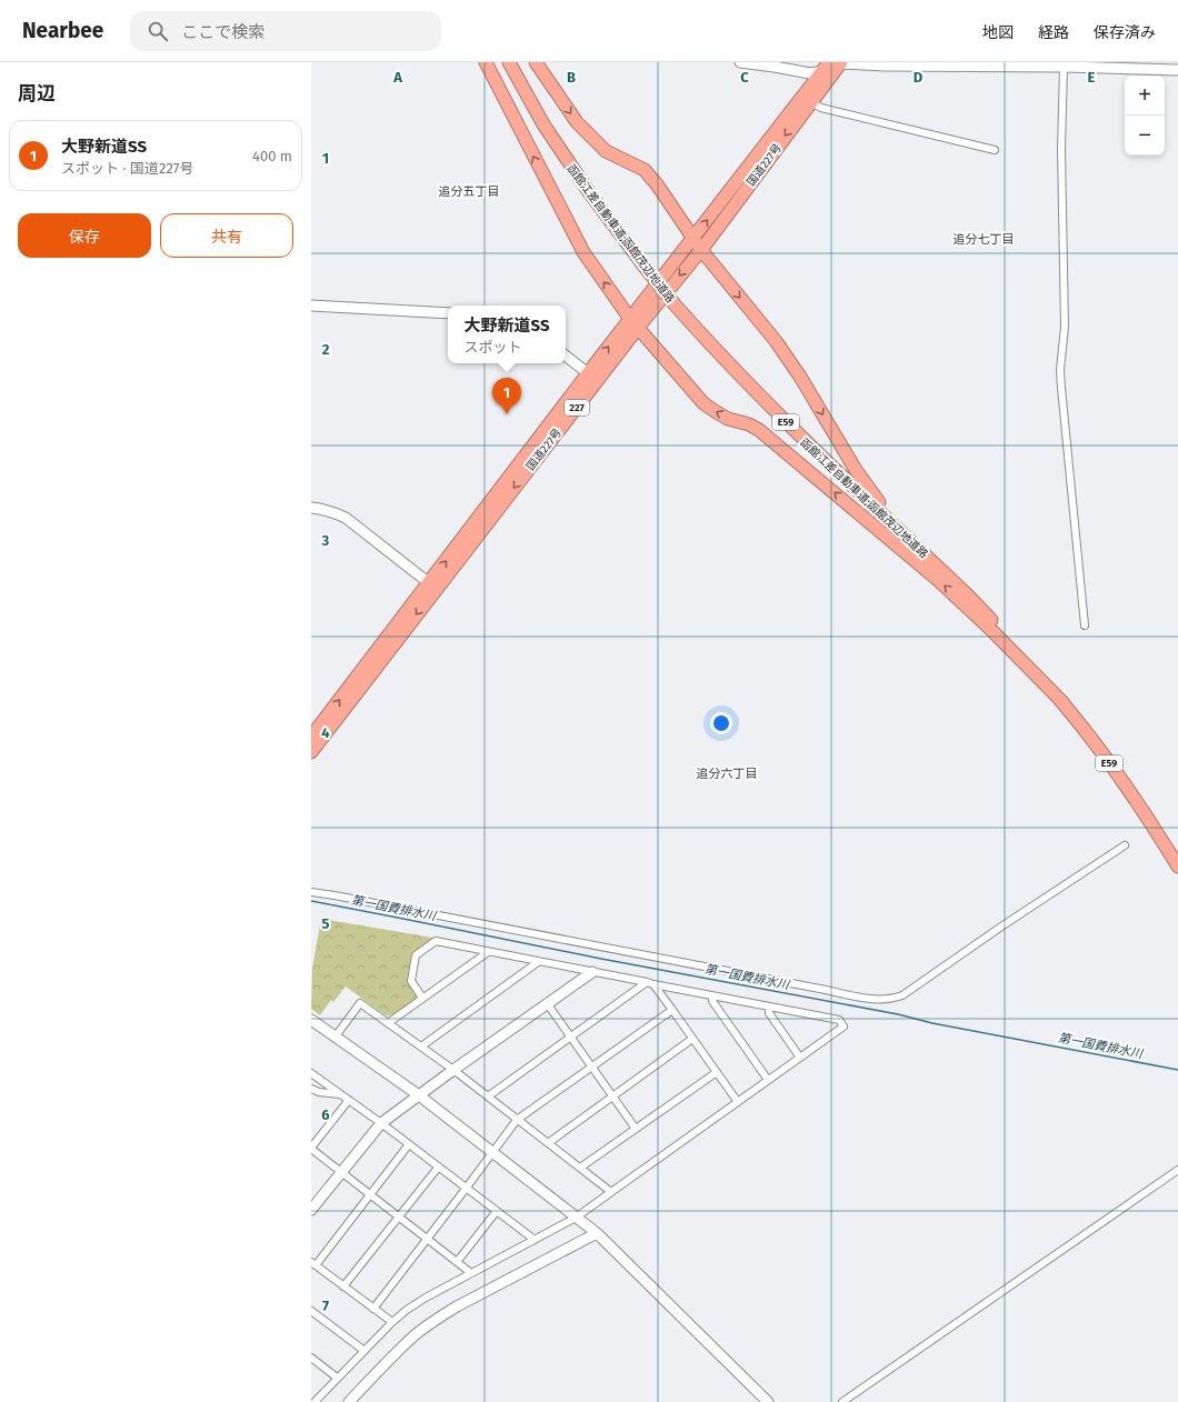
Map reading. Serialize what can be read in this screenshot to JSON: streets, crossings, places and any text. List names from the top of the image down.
{
  "streets": {
    "highway": [
      "国道227号",
      "函館江差自動車道;函館茂辺地道路",
      "227",
      "E59"
    ]
  },
  "districts": ["追分五丁目", "追分七丁目", "追分六丁目"],
  "water": ["第一国費排水川"],
  "page": {
    "header": "Nearbee",
    "search": "ここで検索",
    "nav": ["地図", "経路", "保存済み"],
    "heading": "周辺",
    "map_buttons": ["+", "−"],
    "list": [
      {
        "mark": "1",
        "name": "大野新道SS",
        "note": "スポット · 国道227号",
        "value": "400 m"
      }
    ],
    "buttons": ["保存", "共有"],
    "popup": ["大野新道SS", "スポット"],
    "pins": "1"
  },
  "grid": {
    "columns": [
      "A",
      "B",
      "C",
      "D",
      "E"
    ],
    "rows": [
      "1",
      "2",
      "3",
      "4",
      "5",
      "6",
      "7"
    ]
  }
}
